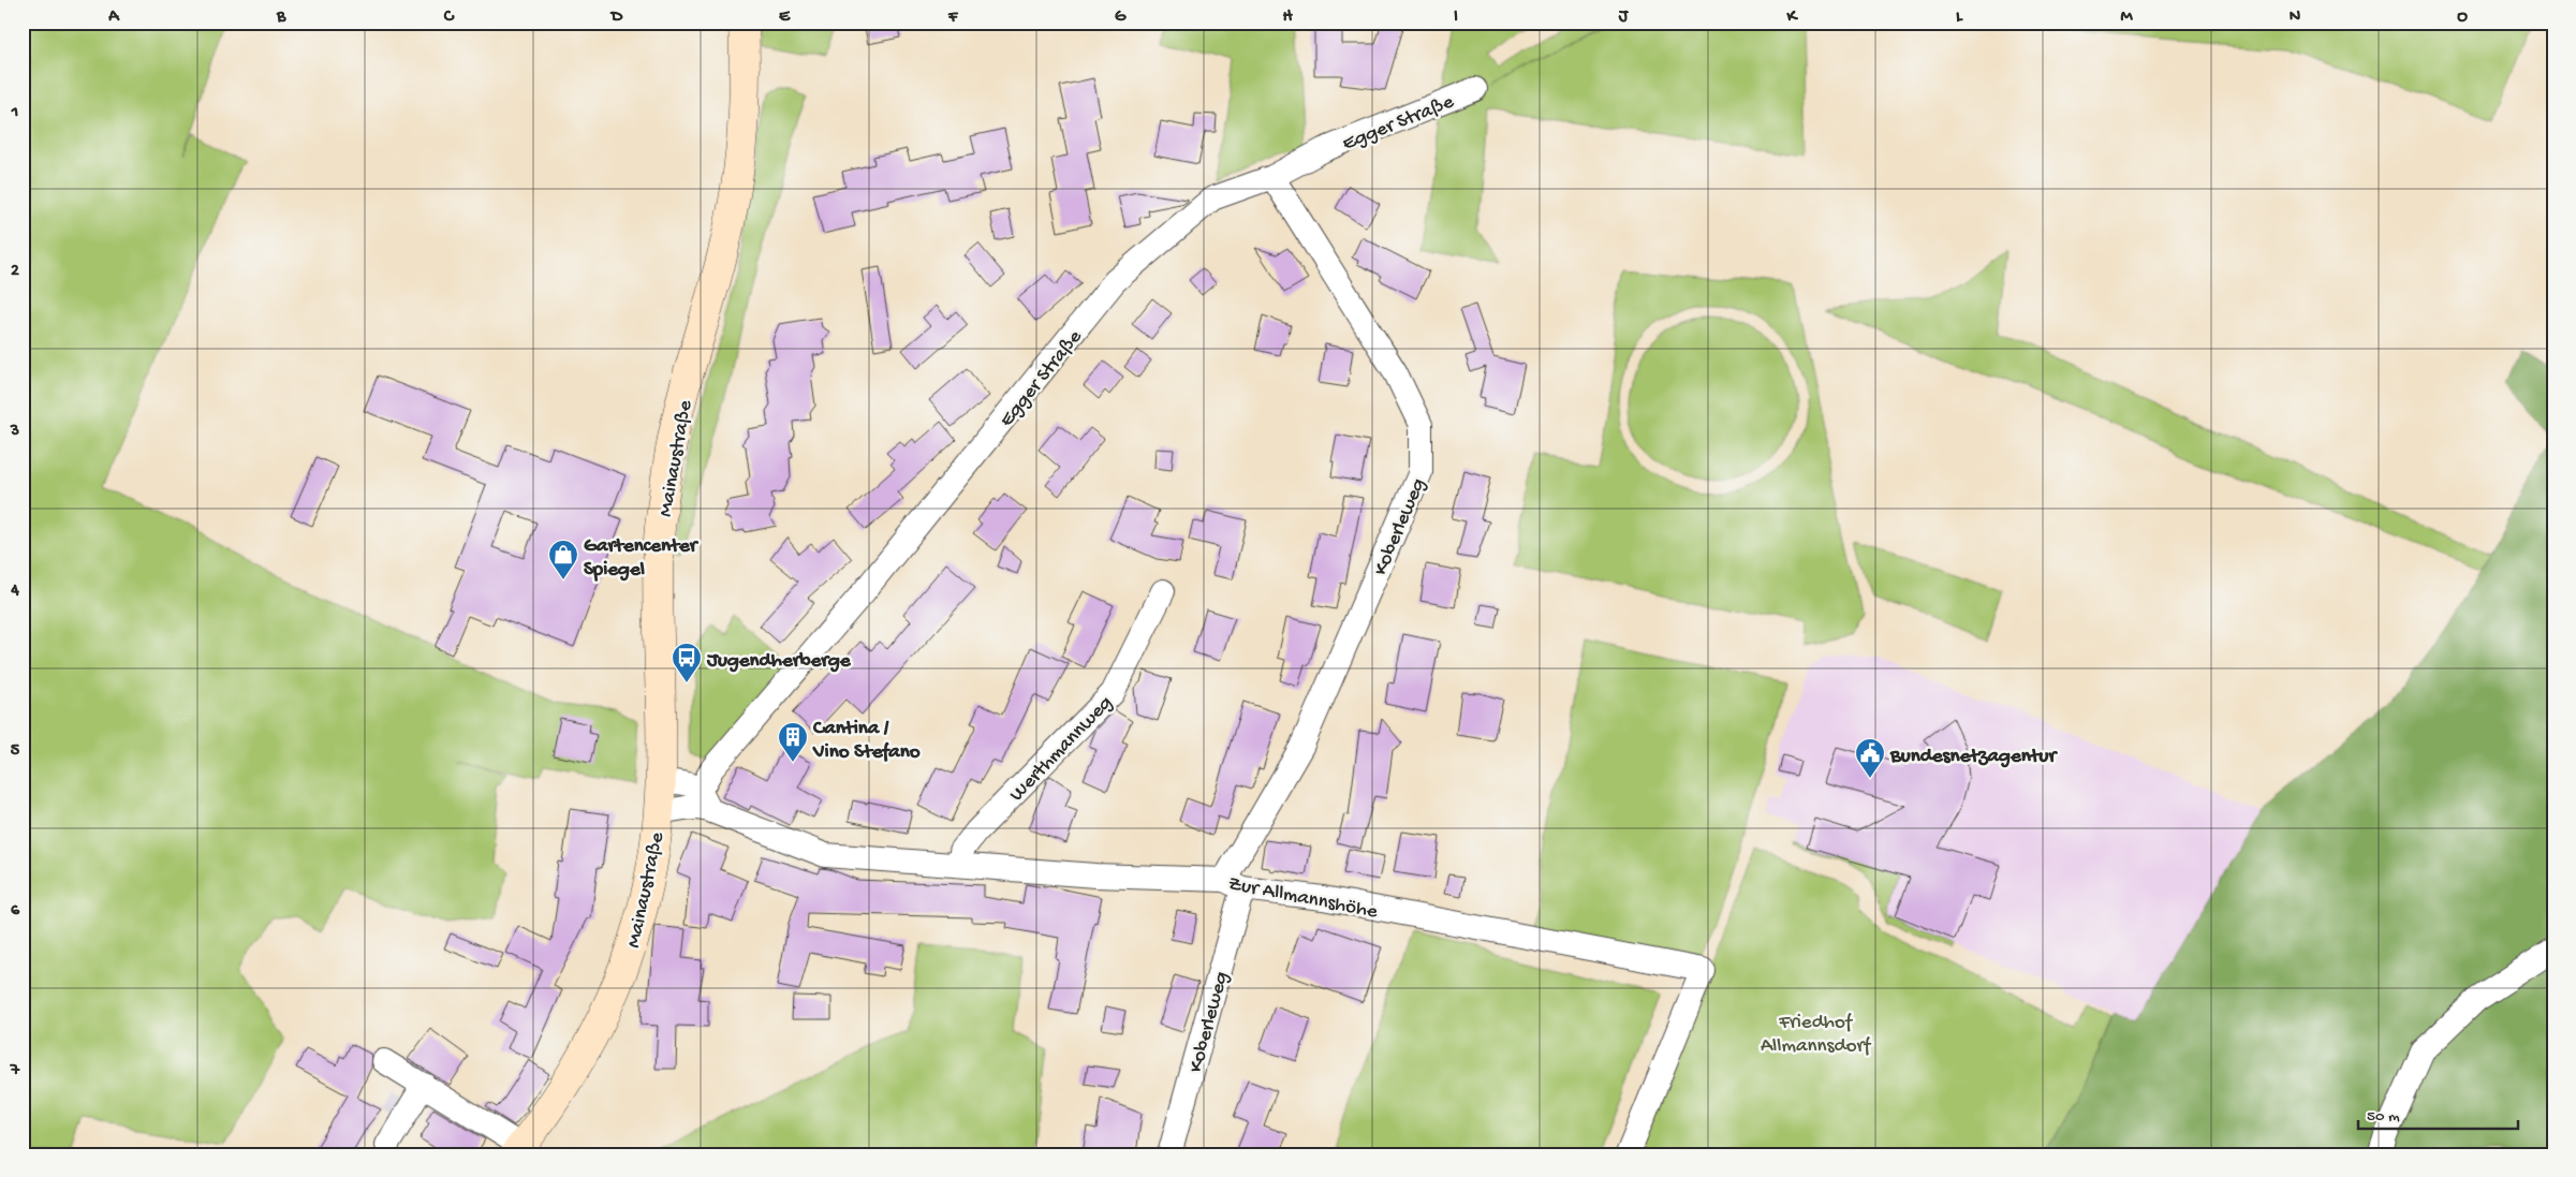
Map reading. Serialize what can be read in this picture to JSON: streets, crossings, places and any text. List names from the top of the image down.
{
  "streets": {
    "main road": ["Mainaustraße"],
    "street": [
      "Egger Straße",
      "Koberleweg",
      "Werthmannweg",
      "Zur Allmannshöhe"
    ]
  },
  "crossings": [
    ["Egger Straße", "Koberleweg"],
    ["Egger Straße", "Zur Allmannshöhe"],
    ["Mainaustraße", "Zur Allmannshöhe"],
    ["Koberleweg", "Zur Allmannshöhe"],
    ["Werthmannweg", "Zur Allmannshöhe"]
  ],
  "parks": ["Friedhof Allmannsdorf"],
  "places": {
    "shop": ["Gartencenter Spiegel"],
    "bus stop": ["Jugendherberge"],
    "building": ["Cantina / Vino Stefano"],
    "public building": ["Bundesnetzagentur"]
  },
  "scale_bar": "50 m",
  "grid": {
    "columns": [
      "A",
      "B",
      "C",
      "D",
      "E",
      "F",
      "G",
      "H",
      "I",
      "J",
      "K",
      "L",
      "M",
      "N",
      "O"
    ],
    "rows": [
      "1",
      "2",
      "3",
      "4",
      "5",
      "6",
      "7"
    ]
  }
}
